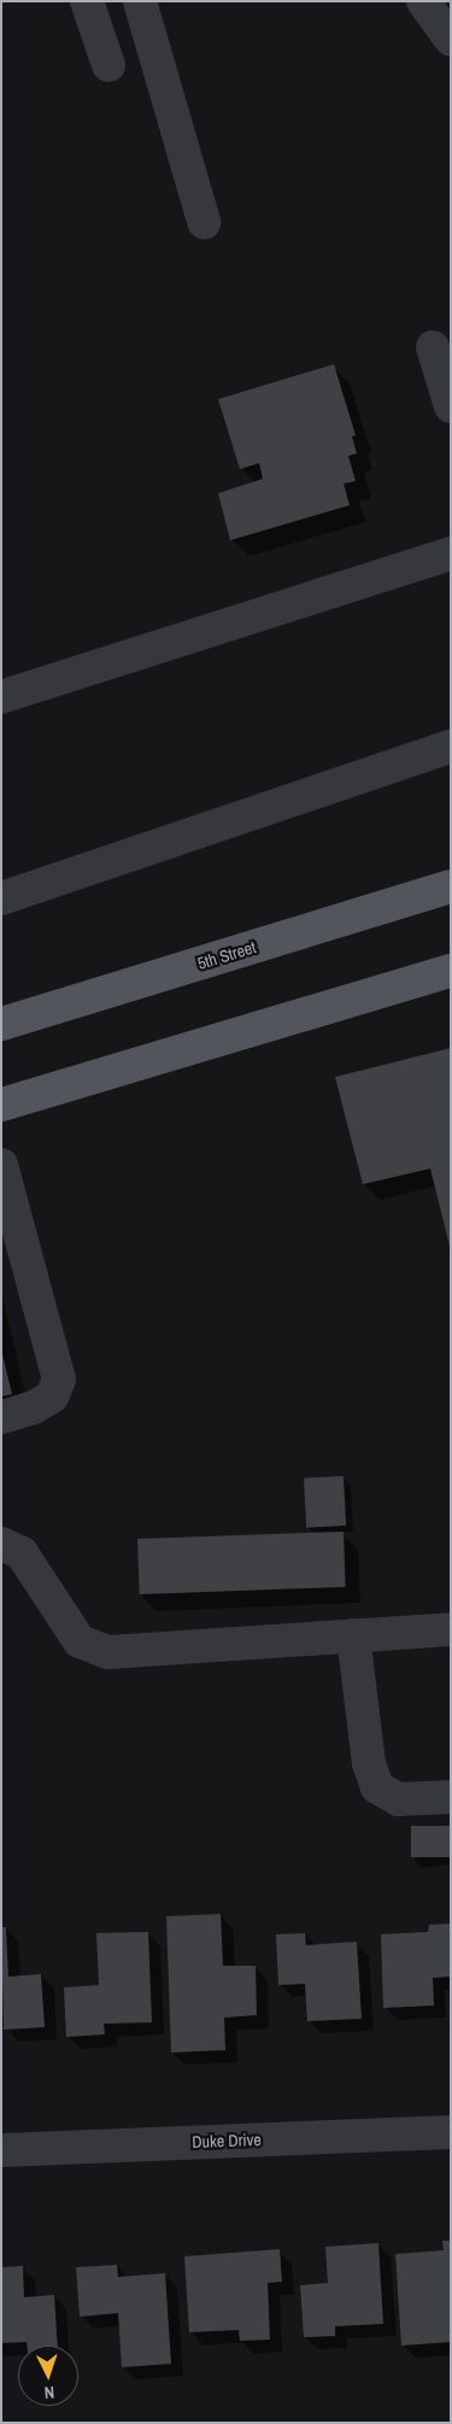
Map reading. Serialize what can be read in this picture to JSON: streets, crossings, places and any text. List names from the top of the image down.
{
  "streets": {
    "main road": ["5th Street"],
    "street": ["Duke Drive"]
  },
  "north": "bottom"
}
